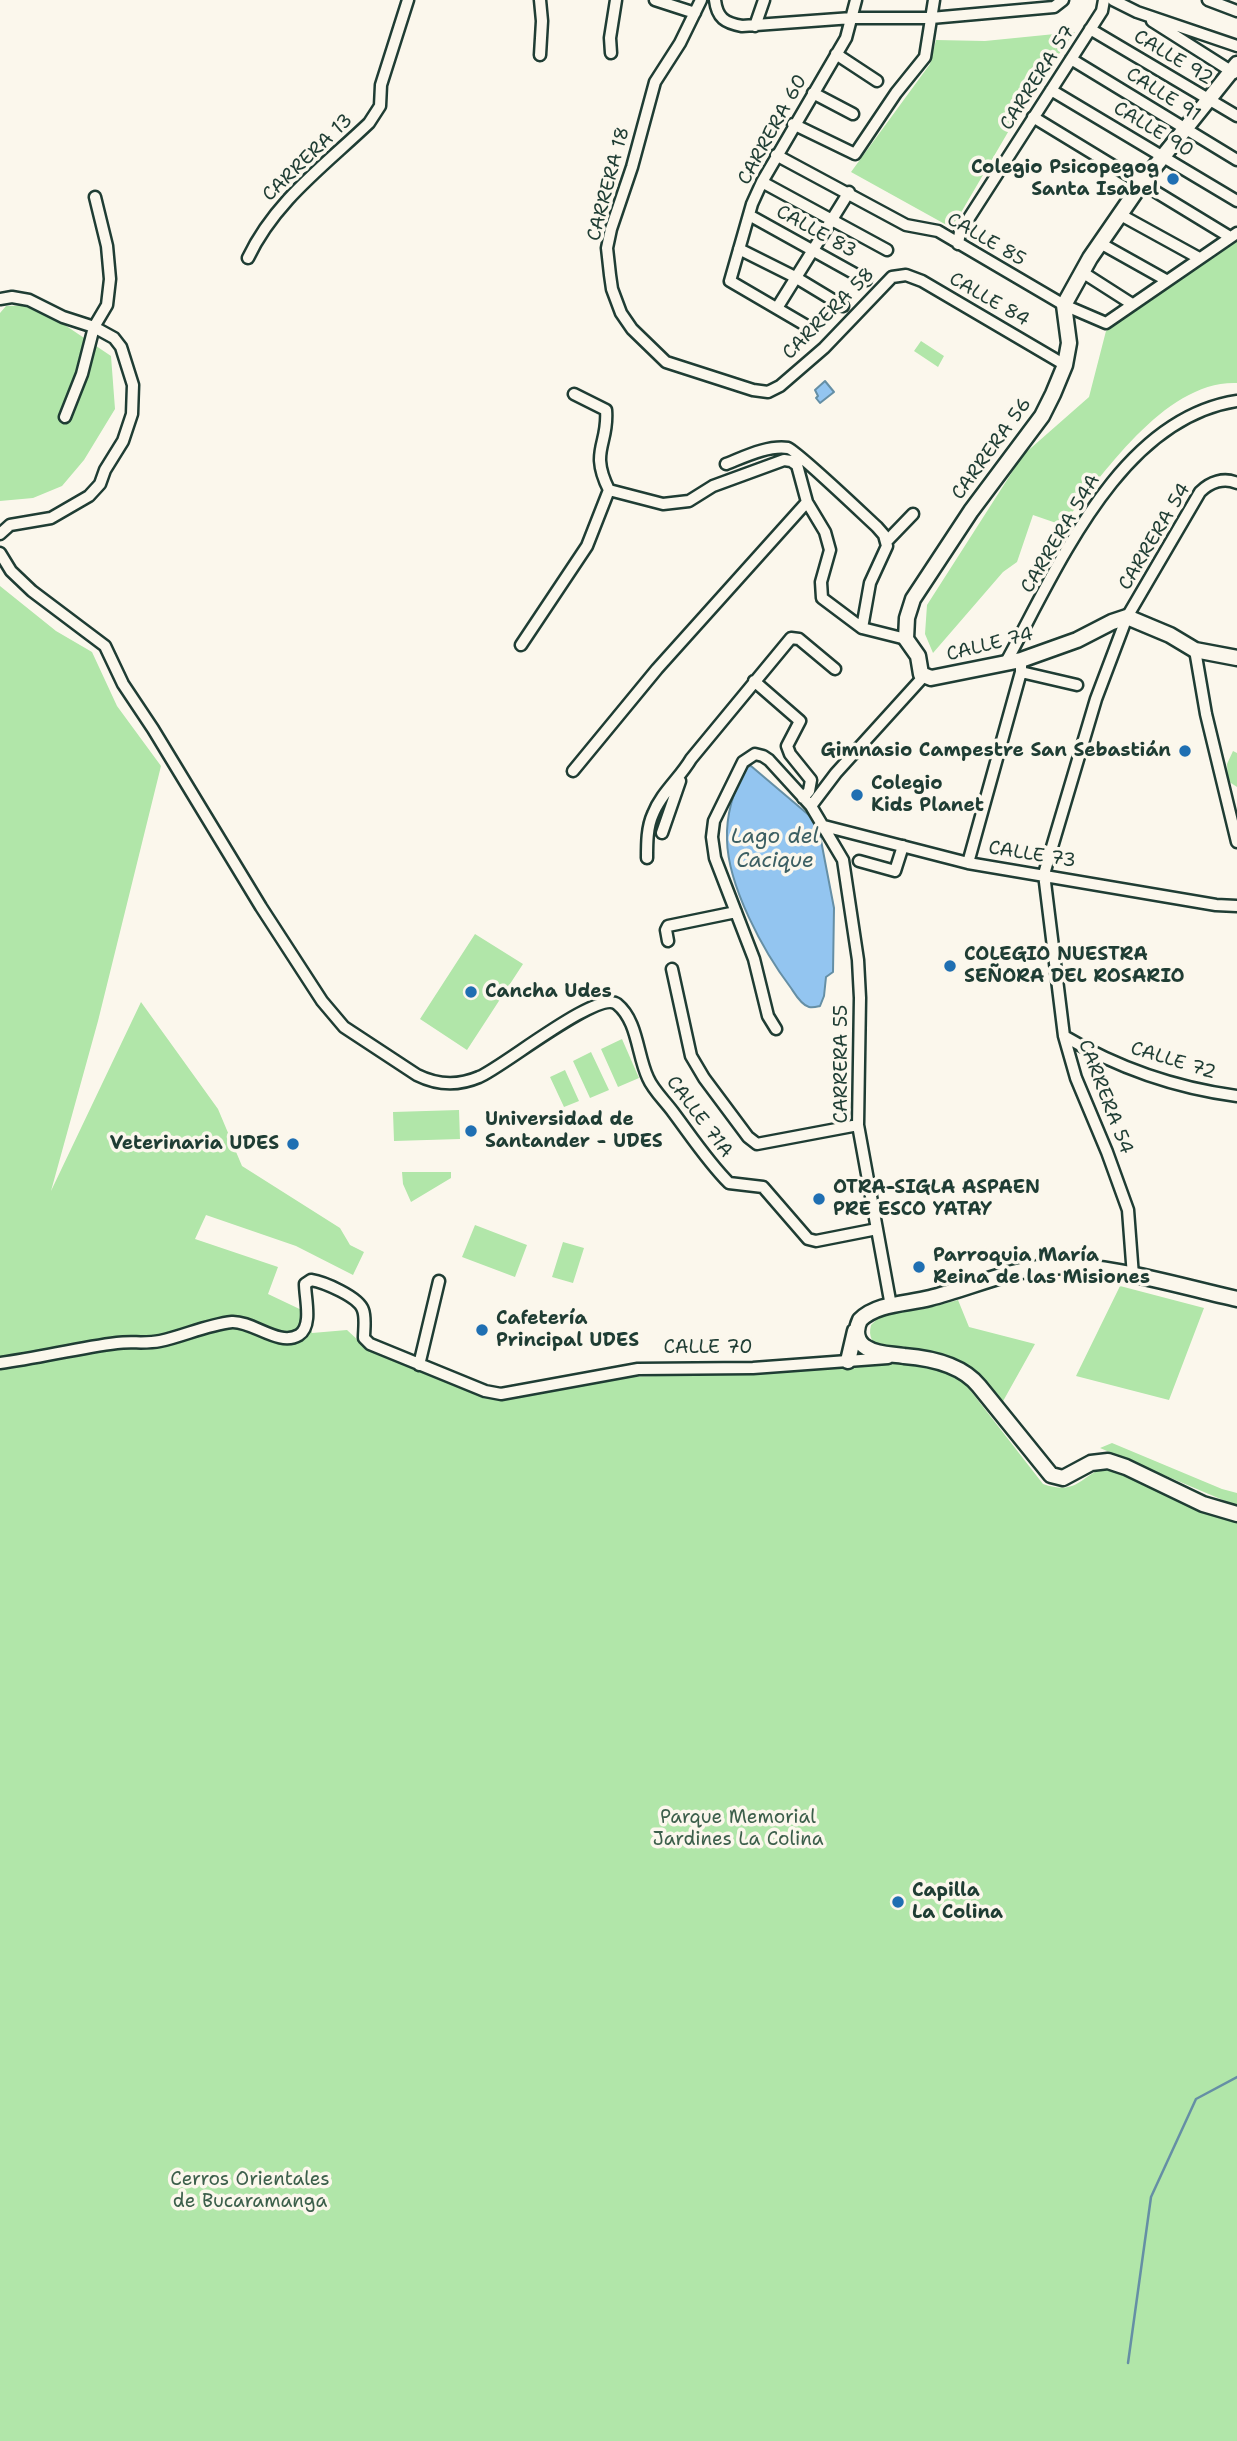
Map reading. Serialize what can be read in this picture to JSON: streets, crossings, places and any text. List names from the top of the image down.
{
  "streets": {
    "street": [
      "CALLE 92",
      "CARRERA 57",
      "CALLE 91",
      "CARRERA 60",
      "CALLE 90",
      "CARRERA 13",
      "CARRERA 18",
      "CALLE 83",
      "CALLE 85",
      "CALLE 84",
      "CARRERA 58",
      "CARRERA 56",
      "CARRERA 54A",
      "CARRERA 54",
      "CALLE 74",
      "CALLE 73",
      "CALLE 72",
      "CARRERA 55",
      "CALLE 71A",
      "CALLE 70"
    ]
  },
  "crossings": [
    ["CALLE 92", "CARRERA 57"],
    ["CARRERA 57", "CALLE 91"],
    ["CARRERA 57", "CALLE 90"],
    ["CARRERA 57", "CALLE 85"],
    ["CARRERA 60", "CALLE 83"],
    ["CARRERA 60", "CALLE 85"],
    ["CARRERA 18", "CARRERA 58"],
    ["CALLE 85", "CARRERA 56"],
    ["CALLE 84", "CARRERA 58"],
    ["CALLE 84", "CARRERA 56"],
    ["CARRERA 56", "CALLE 74"],
    ["CARRERA 54A", "CALLE 74"],
    ["CARRERA 54", "CALLE 74"],
    ["CARRERA 54", "CALLE 73"],
    ["CARRERA 54", "CALLE 72"],
    ["CALLE 73", "CARRERA 55"],
    ["CARRERA 55", "CALLE 71A"]
  ],
  "water": ["Lago del Cacique"],
  "parks": ["Parque Memorial Jardines La Colina", "Cerros Orientales de Bucaramanga"],
  "places": [
    "Colegio Psicopegog Santa Isabel",
    "Gimnasio Campestre San Sebastián",
    "Colegio Kids Planet",
    "COLEGIO NUESTRA SEÑORA DEL ROSARIO",
    "Cancha Udes",
    "Universidad de Santander - UDES",
    "Veterinaria UDES",
    "OTRA-SIGLA ASPAEN PRE ESCO YATAY",
    "Parroquia María Reina de las Misiones",
    "Cafetería Principal UDES",
    "Capilla La Colina"
  ]
}
